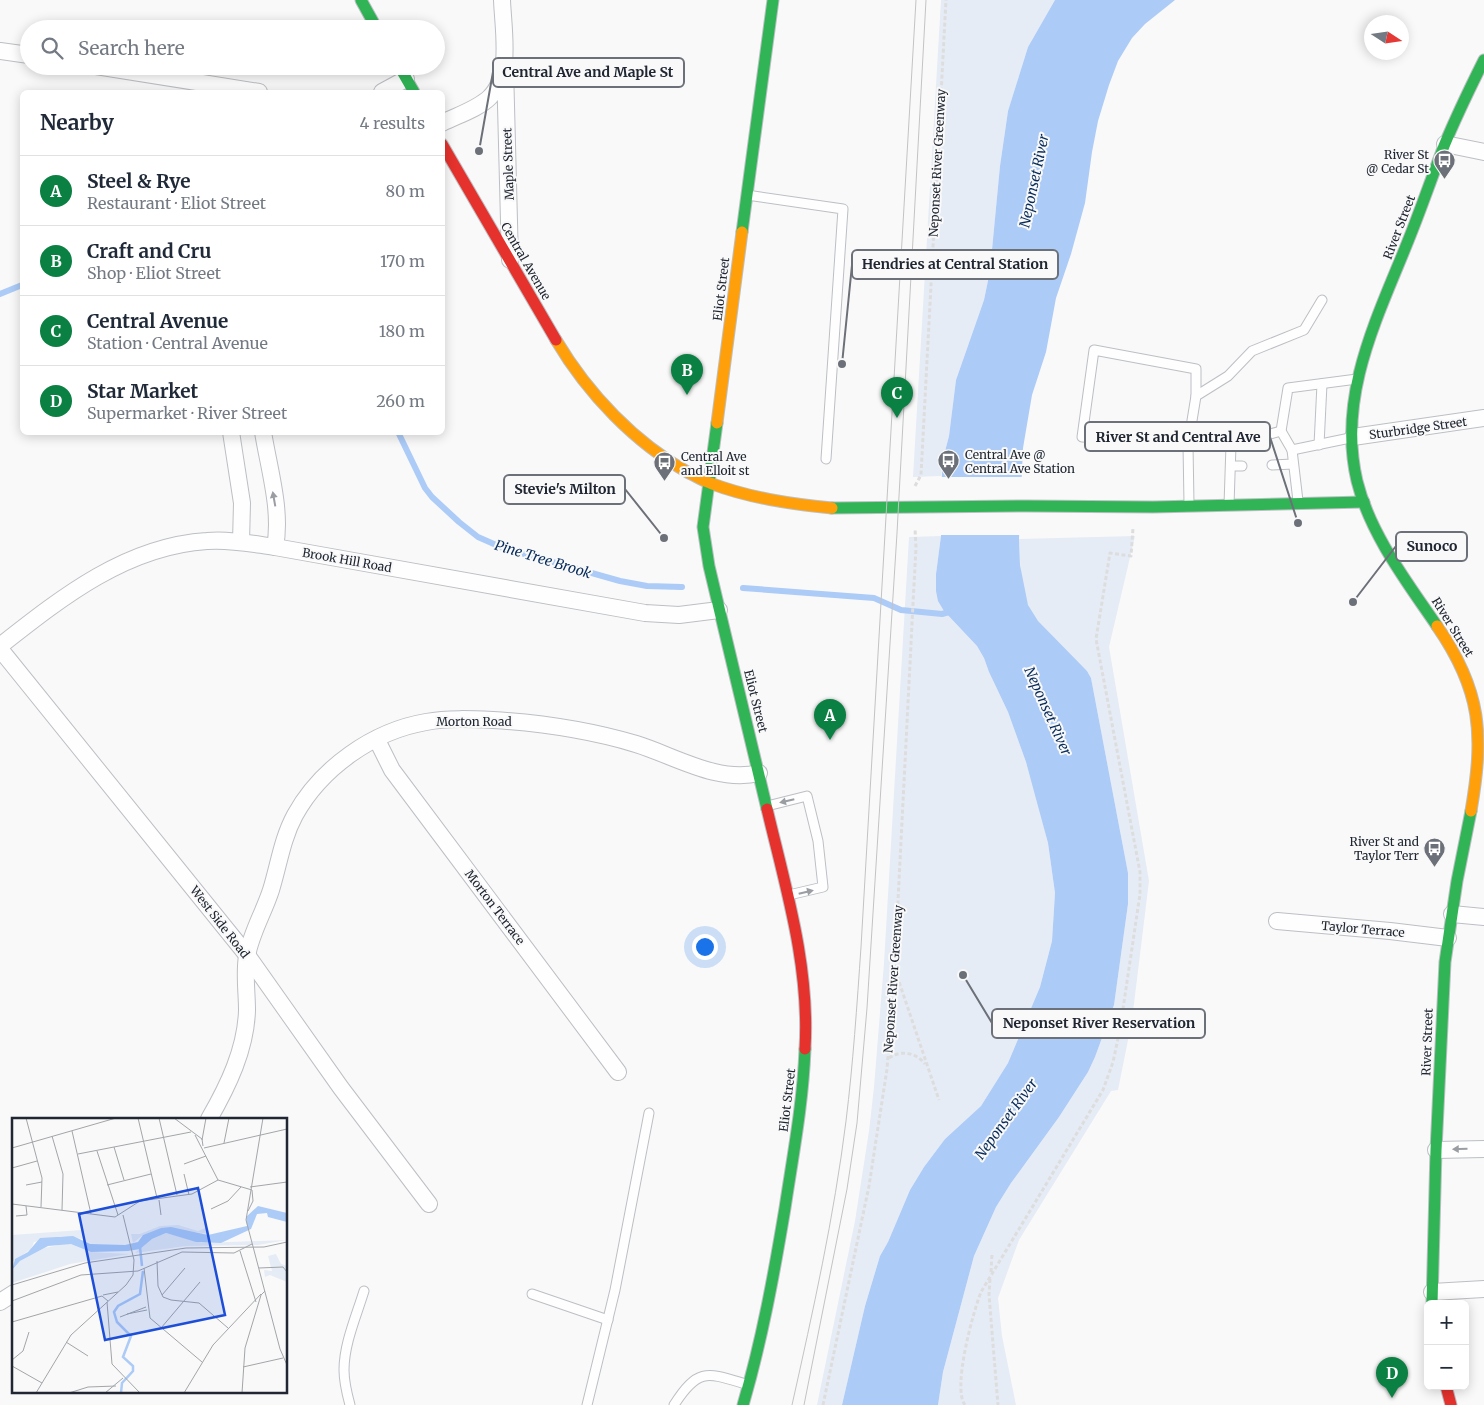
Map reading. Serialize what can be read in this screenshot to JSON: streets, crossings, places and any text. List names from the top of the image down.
{
  "streets": {
    "street": [
      "Maple Street",
      "River Street",
      "Central Avenue",
      "Eliot Street",
      "Sturbridge Street",
      "Brook Hill Road",
      "Morton Road",
      "Morton Terrace",
      "West Side Road",
      "Taylor Terrace"
    ],
    "path": ["Neponset River Greenway"]
  },
  "crossings": [
    ["Maple Street", "Central Avenue"],
    ["River Street", "Central Avenue"],
    ["River Street", "Sturbridge Street"],
    ["River Street", "Taylor Terrace"],
    ["Central Avenue", "Eliot Street"],
    ["Eliot Street", "Brook Hill Road"],
    ["Eliot Street", "Morton Road"],
    ["Brook Hill Road", "West Side Road"],
    ["Morton Road", "Morton Terrace"],
    ["Morton Road", "West Side Road"]
  ],
  "water": ["Neponset River", "Pine Tree Brook"],
  "places": {
    "other": [
      "Central Ave and Maple St",
      "Hendries at Central Station",
      "River St and Central Ave",
      "Stevie's Milton",
      "Sunoco",
      "Neponset River Reservation"
    ],
    "bus stop": [
      "River St @ Cedar St",
      "Central Ave @ Central Ave Station",
      "Central Ave and Elloit st",
      "River St and Taylor Terr"
    ]
  },
  "north": "right",
  "page": {
    "search": "Search here",
    "heading": ["Nearby", "4 results"],
    "list": [
      {
        "mark": "A",
        "name": "Steel & Rye",
        "note": "Restaurant · Eliot Street",
        "value": "80 m"
      },
      {
        "mark": "B",
        "name": "Craft and Cru",
        "note": "Shop · Eliot Street",
        "value": "170 m"
      },
      {
        "mark": "C",
        "name": "Central Avenue",
        "note": "Station · Central Avenue",
        "value": "180 m"
      },
      {
        "mark": "D",
        "name": "Star Market",
        "note": "Supermarket · River Street",
        "value": "260 m"
      }
    ],
    "pins": [
      "B",
      "C",
      "A",
      "D"
    ],
    "map_buttons": ["+", "−"]
  }
}
